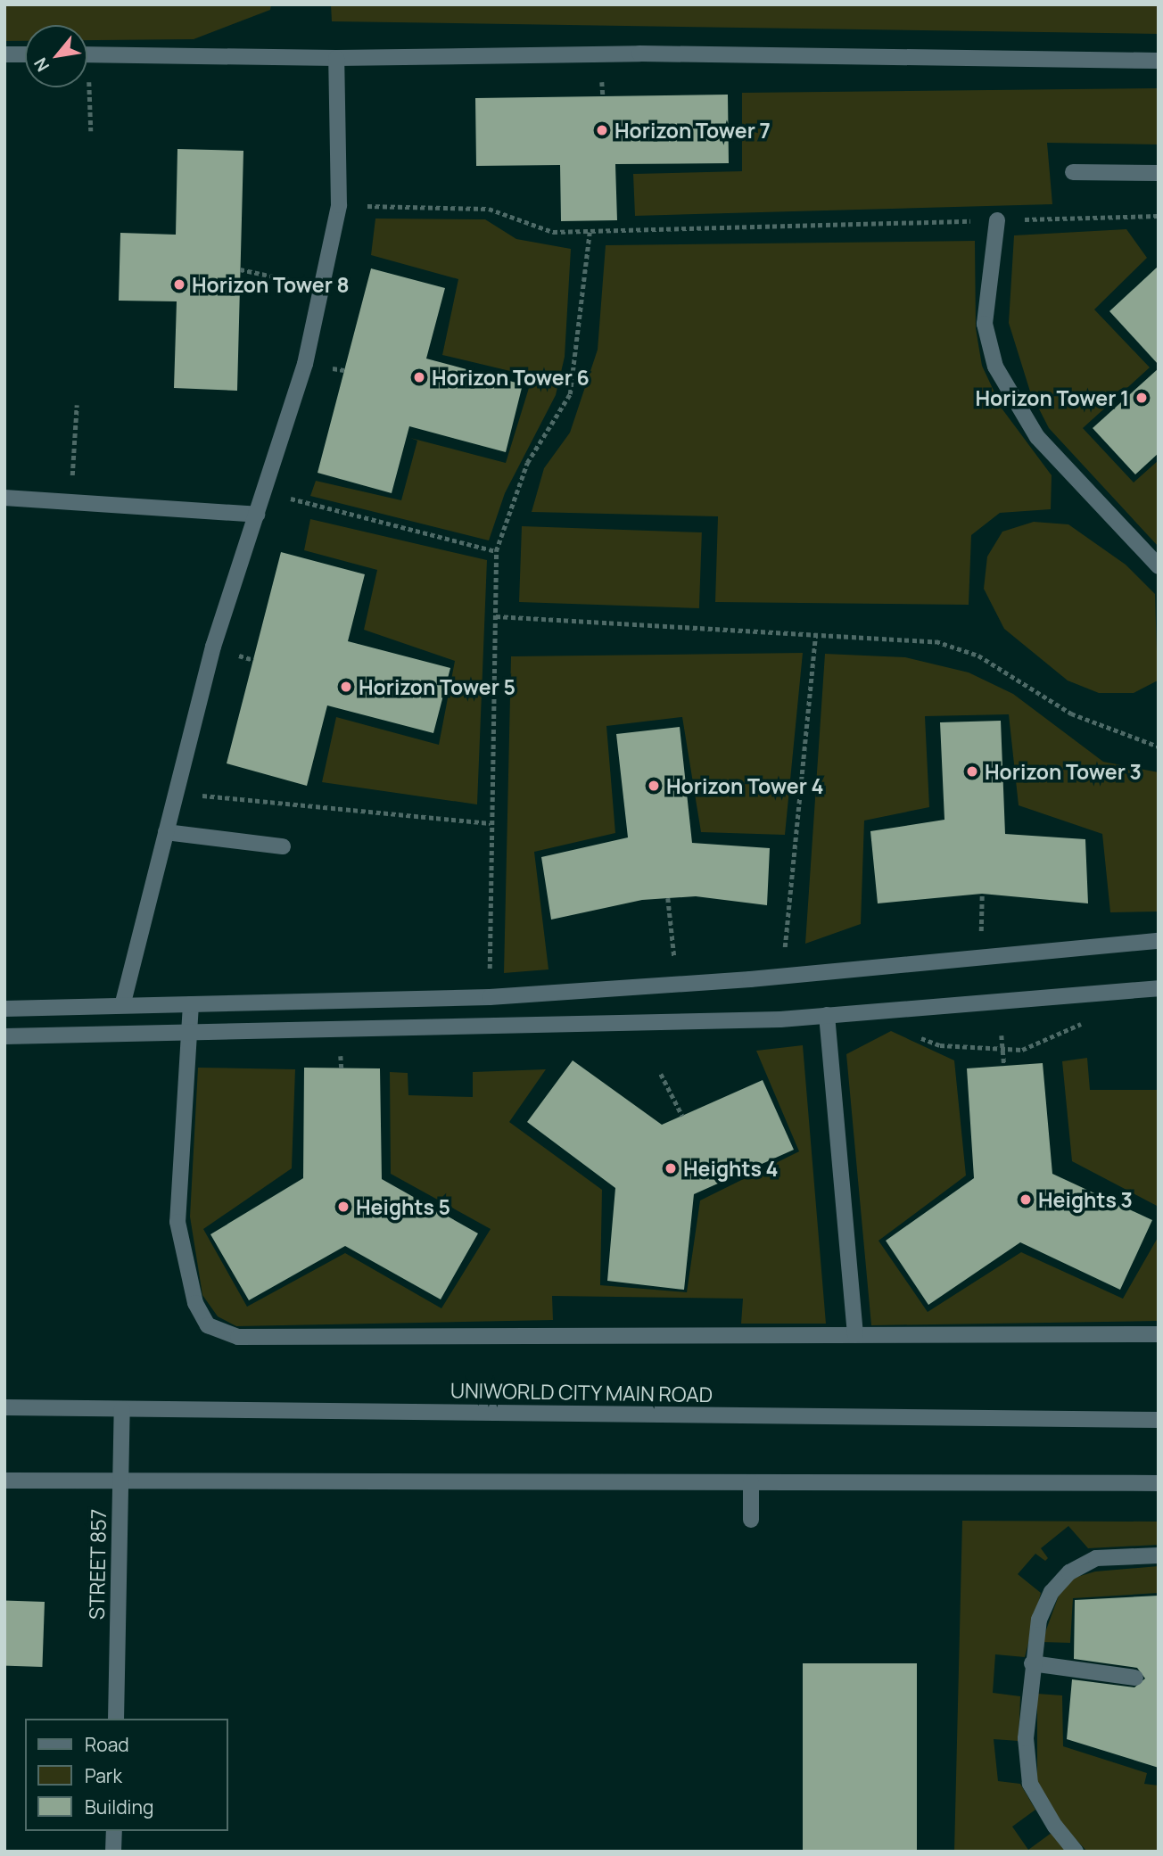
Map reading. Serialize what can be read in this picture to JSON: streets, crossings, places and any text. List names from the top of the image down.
{
  "streets": {
    "street": ["UNIWORLD CITY MAIN ROAD", "STREET 857"]
  },
  "crossings": [
    ["UNIWORLD CITY MAIN ROAD", "STREET 857"]
  ],
  "places": [
    "Horizon Tower 7",
    "Horizon Tower 8",
    "Horizon Tower 6",
    "Horizon Tower 1",
    "Horizon Tower 5",
    "Horizon Tower 3",
    "Horizon Tower 4",
    "Heights 4",
    "Heights 3",
    "Heights 5"
  ],
  "legend": ["Road", "Park", "Building"],
  "north": "bottom left"
}
